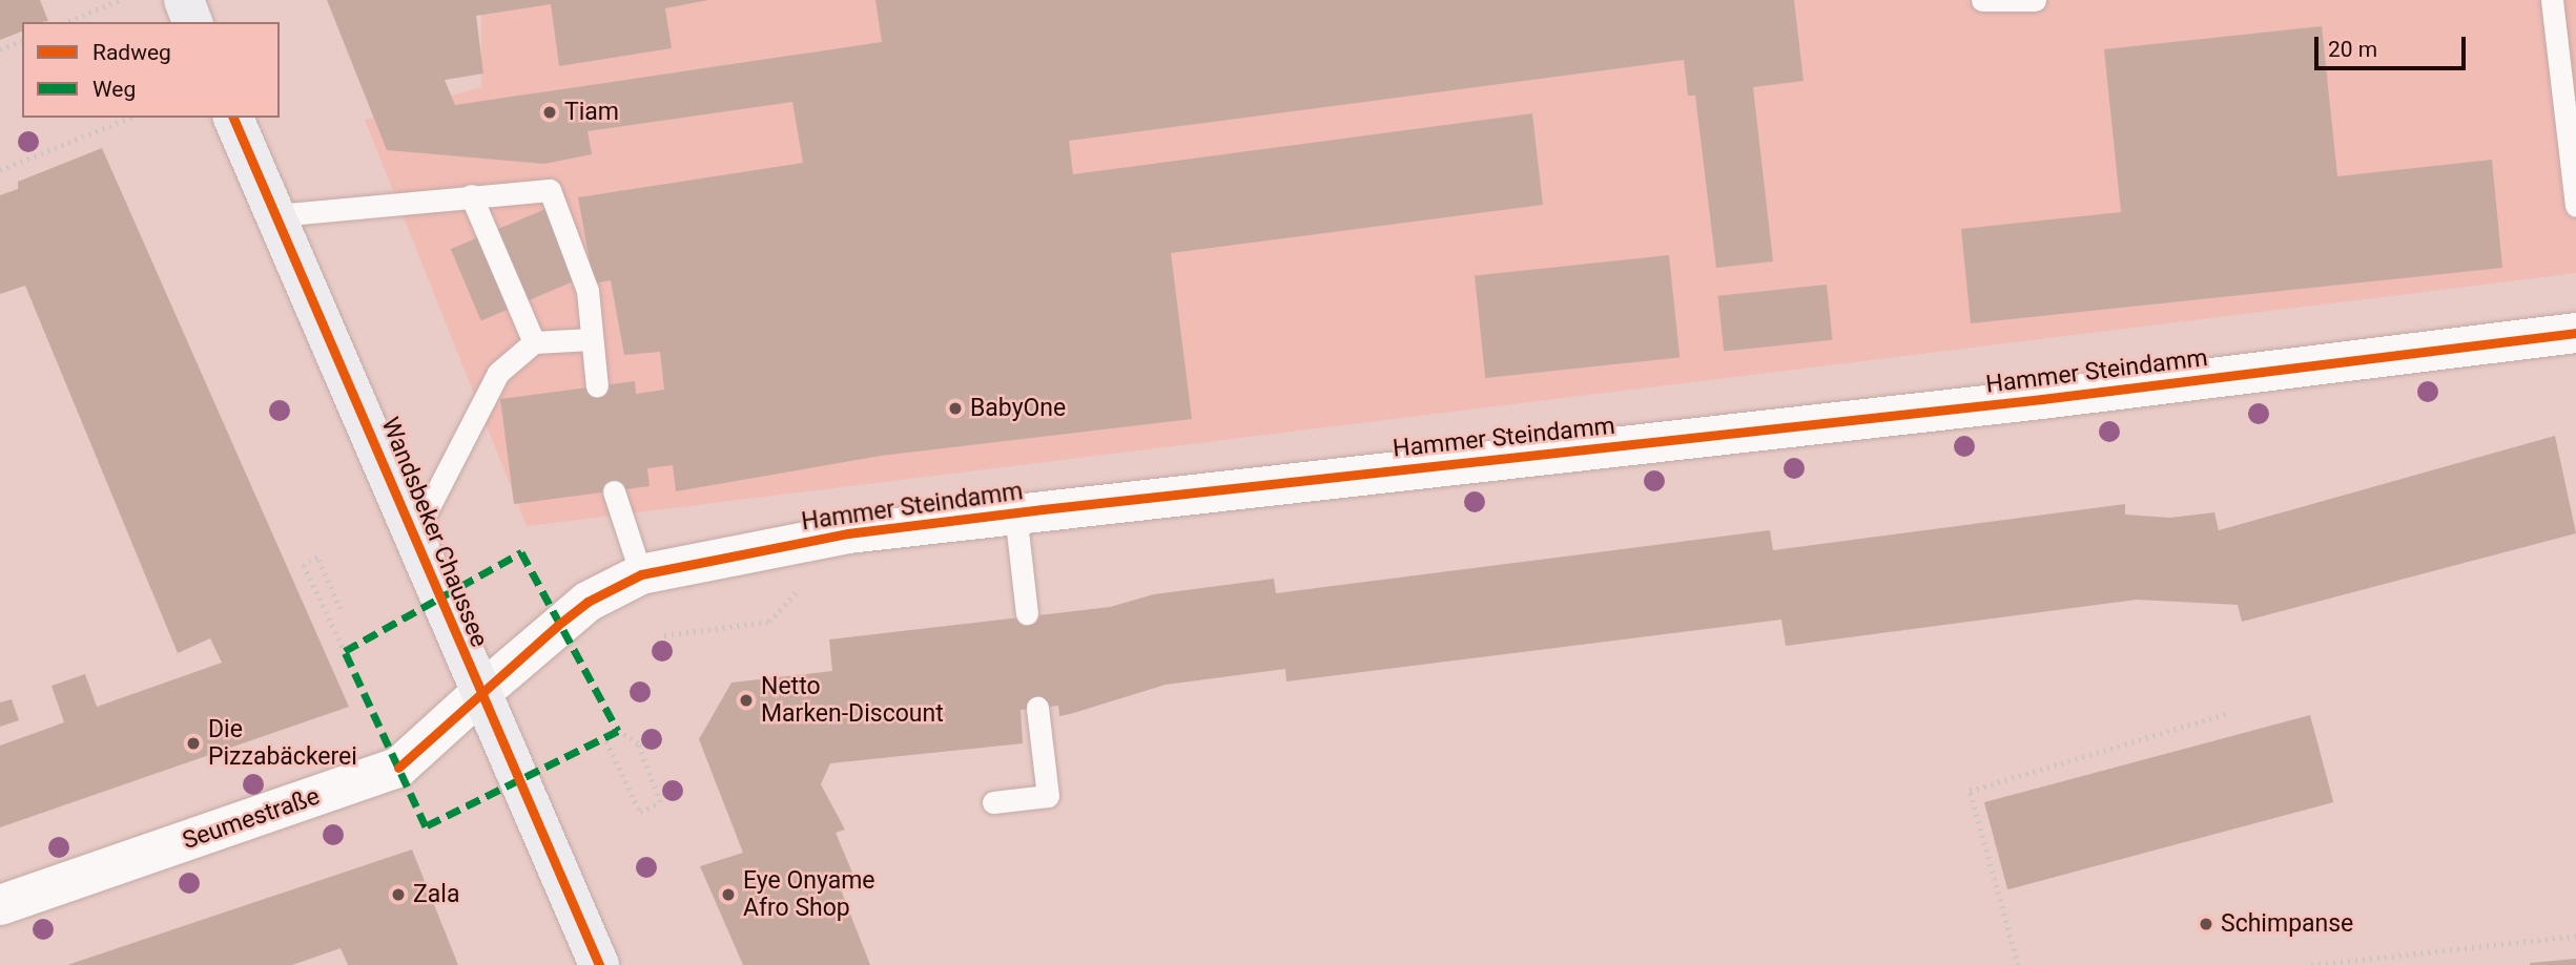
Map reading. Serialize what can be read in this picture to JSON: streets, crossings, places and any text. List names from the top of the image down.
{
  "streets": {
    "main road": ["Wandsbeker Chaussee"],
    "street": ["Hammer Steindamm", "Seumestraße"]
  },
  "crossings": [
    ["Hammer Steindamm", "Wandsbeker Chaussee"],
    ["Hammer Steindamm", "Seumestraße"],
    ["Wandsbeker Chaussee", "Seumestraße"]
  ],
  "places": [
    "Tiam",
    "BabyOne",
    "Netto Marken-Discount",
    "Die Pizzabäckerei",
    "Zala",
    "Eye Onyame Afro Shop",
    "Schimpanse"
  ],
  "legend": ["Radweg", "Weg"],
  "scale_bar": "20 m"
}
